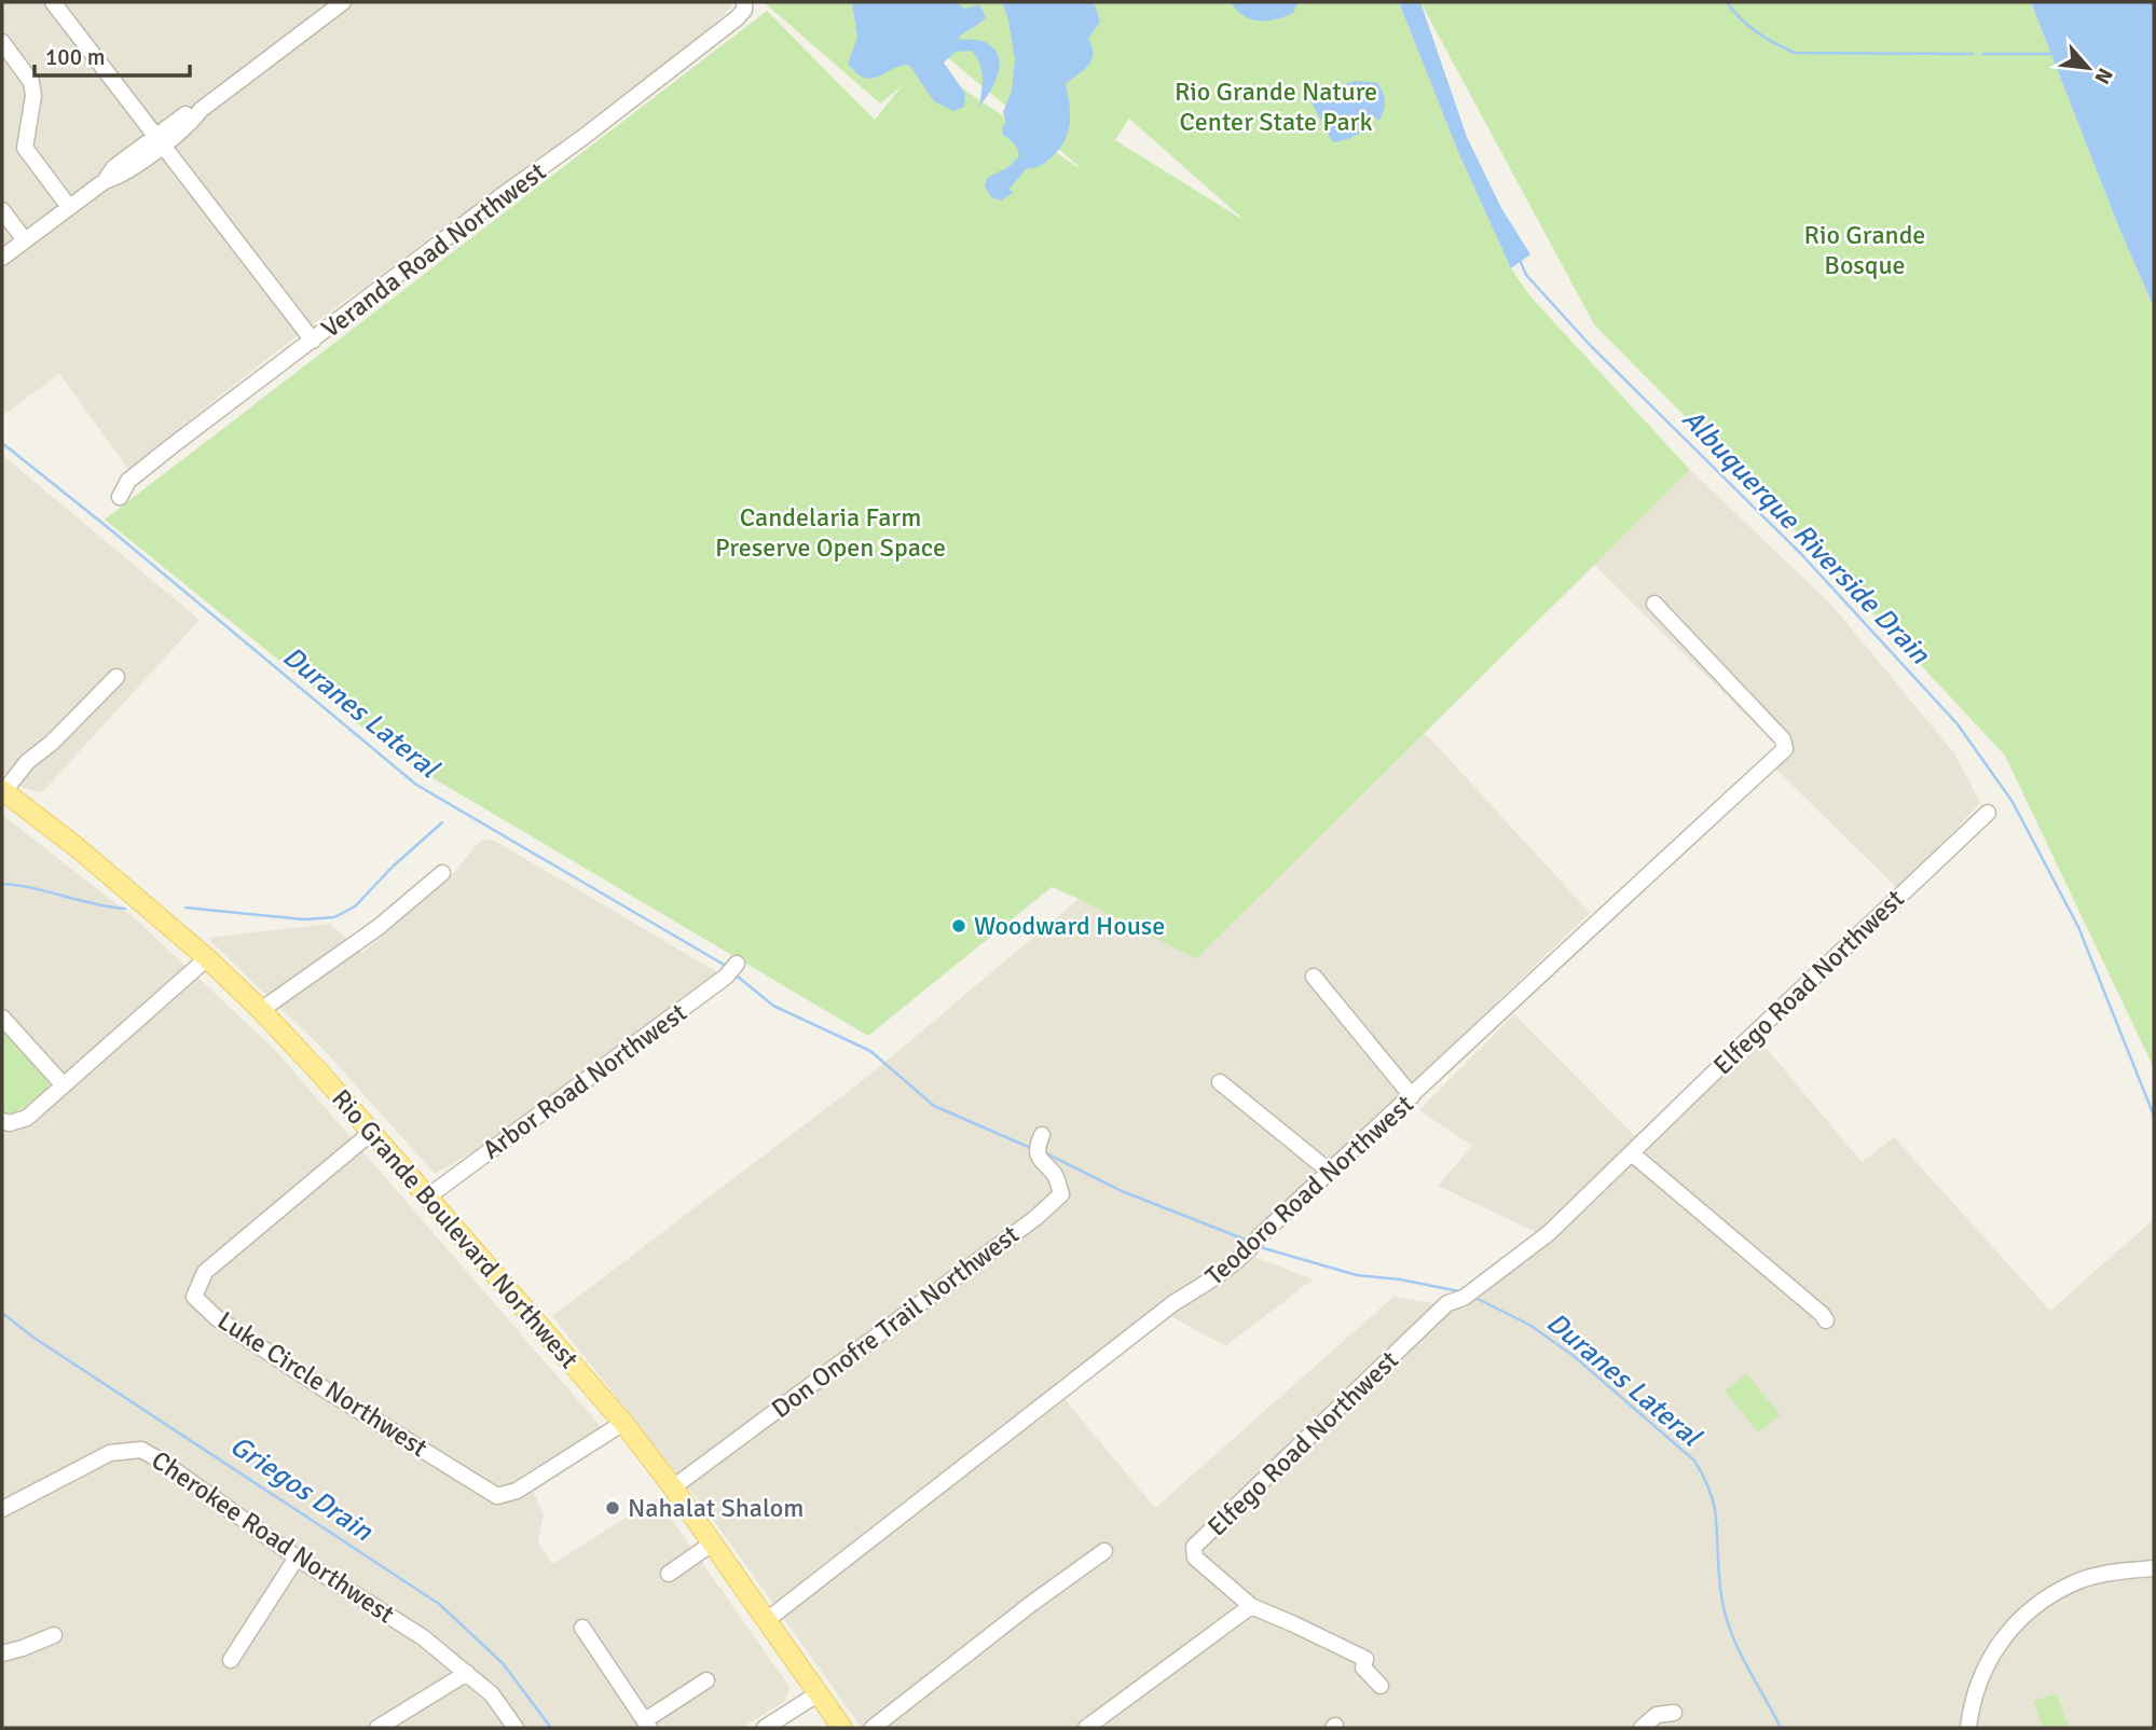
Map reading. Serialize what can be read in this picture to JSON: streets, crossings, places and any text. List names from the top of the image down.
{
  "streets": {
    "main road": ["Rio Grande Boulevard Northwest"],
    "street": [
      "Veranda Road Northwest",
      "Elfego Road Northwest",
      "Arbor Road Northwest",
      "Teodoro Road Northwest",
      "Don Onofre Trail Northwest",
      "Luke Circle Northwest",
      "Cherokee Road Northwest"
    ]
  },
  "crossings": [
    ["Arbor Road Northwest", "Rio Grande Boulevard Northwest"],
    ["Teodoro Road Northwest", "Rio Grande Boulevard Northwest"],
    ["Rio Grande Boulevard Northwest", "Don Onofre Trail Northwest"],
    ["Rio Grande Boulevard Northwest", "Luke Circle Northwest"]
  ],
  "water": ["Albuquerque Riverside Drain", "Duranes Lateral", "Griegos Drain"],
  "parks": ["Rio Grande Nature Center State Park", "Rio Grande Bosque", "Candelaria Farm Preserve Open Space"],
  "places": ["Woodward House", "Nahalat Shalom"],
  "scale_bar": "100 m",
  "north": "bottom right"
}
